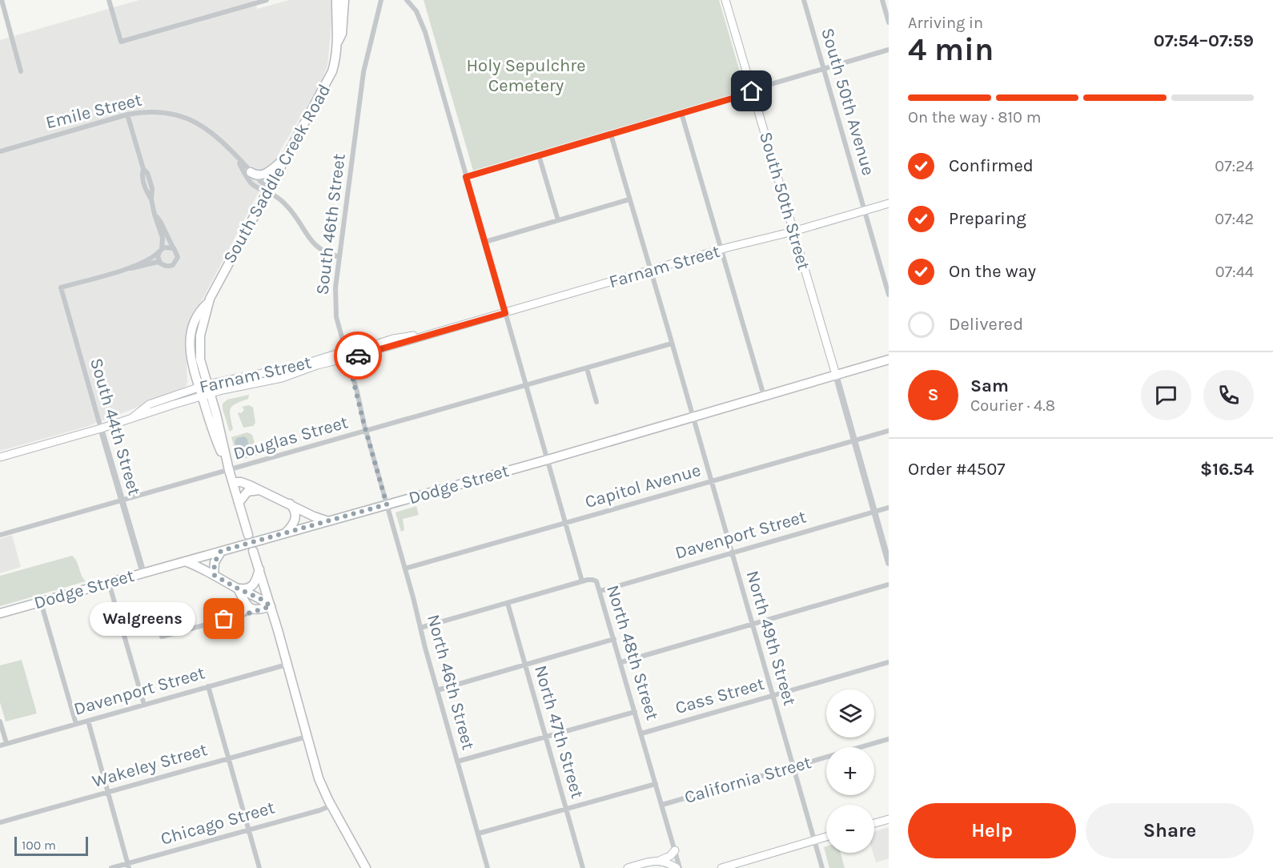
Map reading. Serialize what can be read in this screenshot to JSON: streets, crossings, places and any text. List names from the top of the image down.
{
  "streets": {
    "main road": [
      "South Saddle Creek Road",
      "South 50th Street",
      "Farnam Street",
      "Dodge Street"
    ],
    "street": [
      "South 50th Avenue",
      "Emile Street",
      "South 46th Street",
      "South 44th Street",
      "Douglas Street",
      "Capitol Avenue",
      "Davenport Street",
      "North 49th Street",
      "North 48th Street",
      "North 46th Street",
      "Cass Street",
      "North 47th Street",
      "Wakeley Street",
      "California Street",
      "Chicago Street"
    ]
  },
  "crossings": [
    ["South 50th Avenue", "Farnam Street"],
    ["Emile Street", "South Saddle Creek Road"],
    ["Emile Street", "South 46th Street"],
    ["South Saddle Creek Road", "Farnam Street"],
    ["South Saddle Creek Road", "Douglas Street"],
    ["South 50th Street", "Farnam Street"],
    ["South 50th Street", "Dodge Street"],
    ["South 46th Street", "Farnam Street"],
    ["South 46th Street", "Douglas Street"],
    ["South 46th Street", "Dodge Street"],
    ["South 46th Street", "North 46th Street"],
    ["Farnam Street", "South 44th Street"],
    ["Farnam Street", "North 49th Street"],
    ["Farnam Street", "North 48th Street"],
    ["South 44th Street", "Douglas Street"],
    ["South 44th Street", "Dodge Street"],
    ["Douglas Street", "North 49th Street"],
    ["Douglas Street", "North 48th Street"],
    ["Dodge Street", "North 49th Street"],
    ["Dodge Street", "North 48th Street"],
    ["Dodge Street", "North 46th Street"],
    ["Capitol Avenue", "North 49th Street"],
    ["Capitol Avenue", "North 48th Street"],
    ["Capitol Avenue", "North 46th Street"],
    ["Davenport Street", "North 49th Street"],
    ["Davenport Street", "North 48th Street"],
    ["North 49th Street", "Cass Street"],
    ["North 49th Street", "California Street"],
    ["North 48th Street", "Cass Street"],
    ["North 48th Street", "California Street"]
  ],
  "parks": ["Holy Sepulchre Cemetery"],
  "places": ["Walgreens"],
  "scale_bar": "100 m",
  "page": {
    "heading": ["4 min", "Arriving in", "07:54–07:59"],
    "panel": [
      "Sam",
      "Courier · 4.8",
      "Order #4507",
      "$16.54"
    ],
    "bar": "On the way · 810 m",
    "list": [
      ["Confirmed", "07:24"],
      ["Preparing", "07:42"],
      ["On the way", "07:44"],
      "Delivered"
    ],
    "round": "S",
    "bubble": "Walgreens",
    "map_buttons": ["+", "−"],
    "buttons": ["Help", "Share"],
    "scale": "100 m"
  }
}
